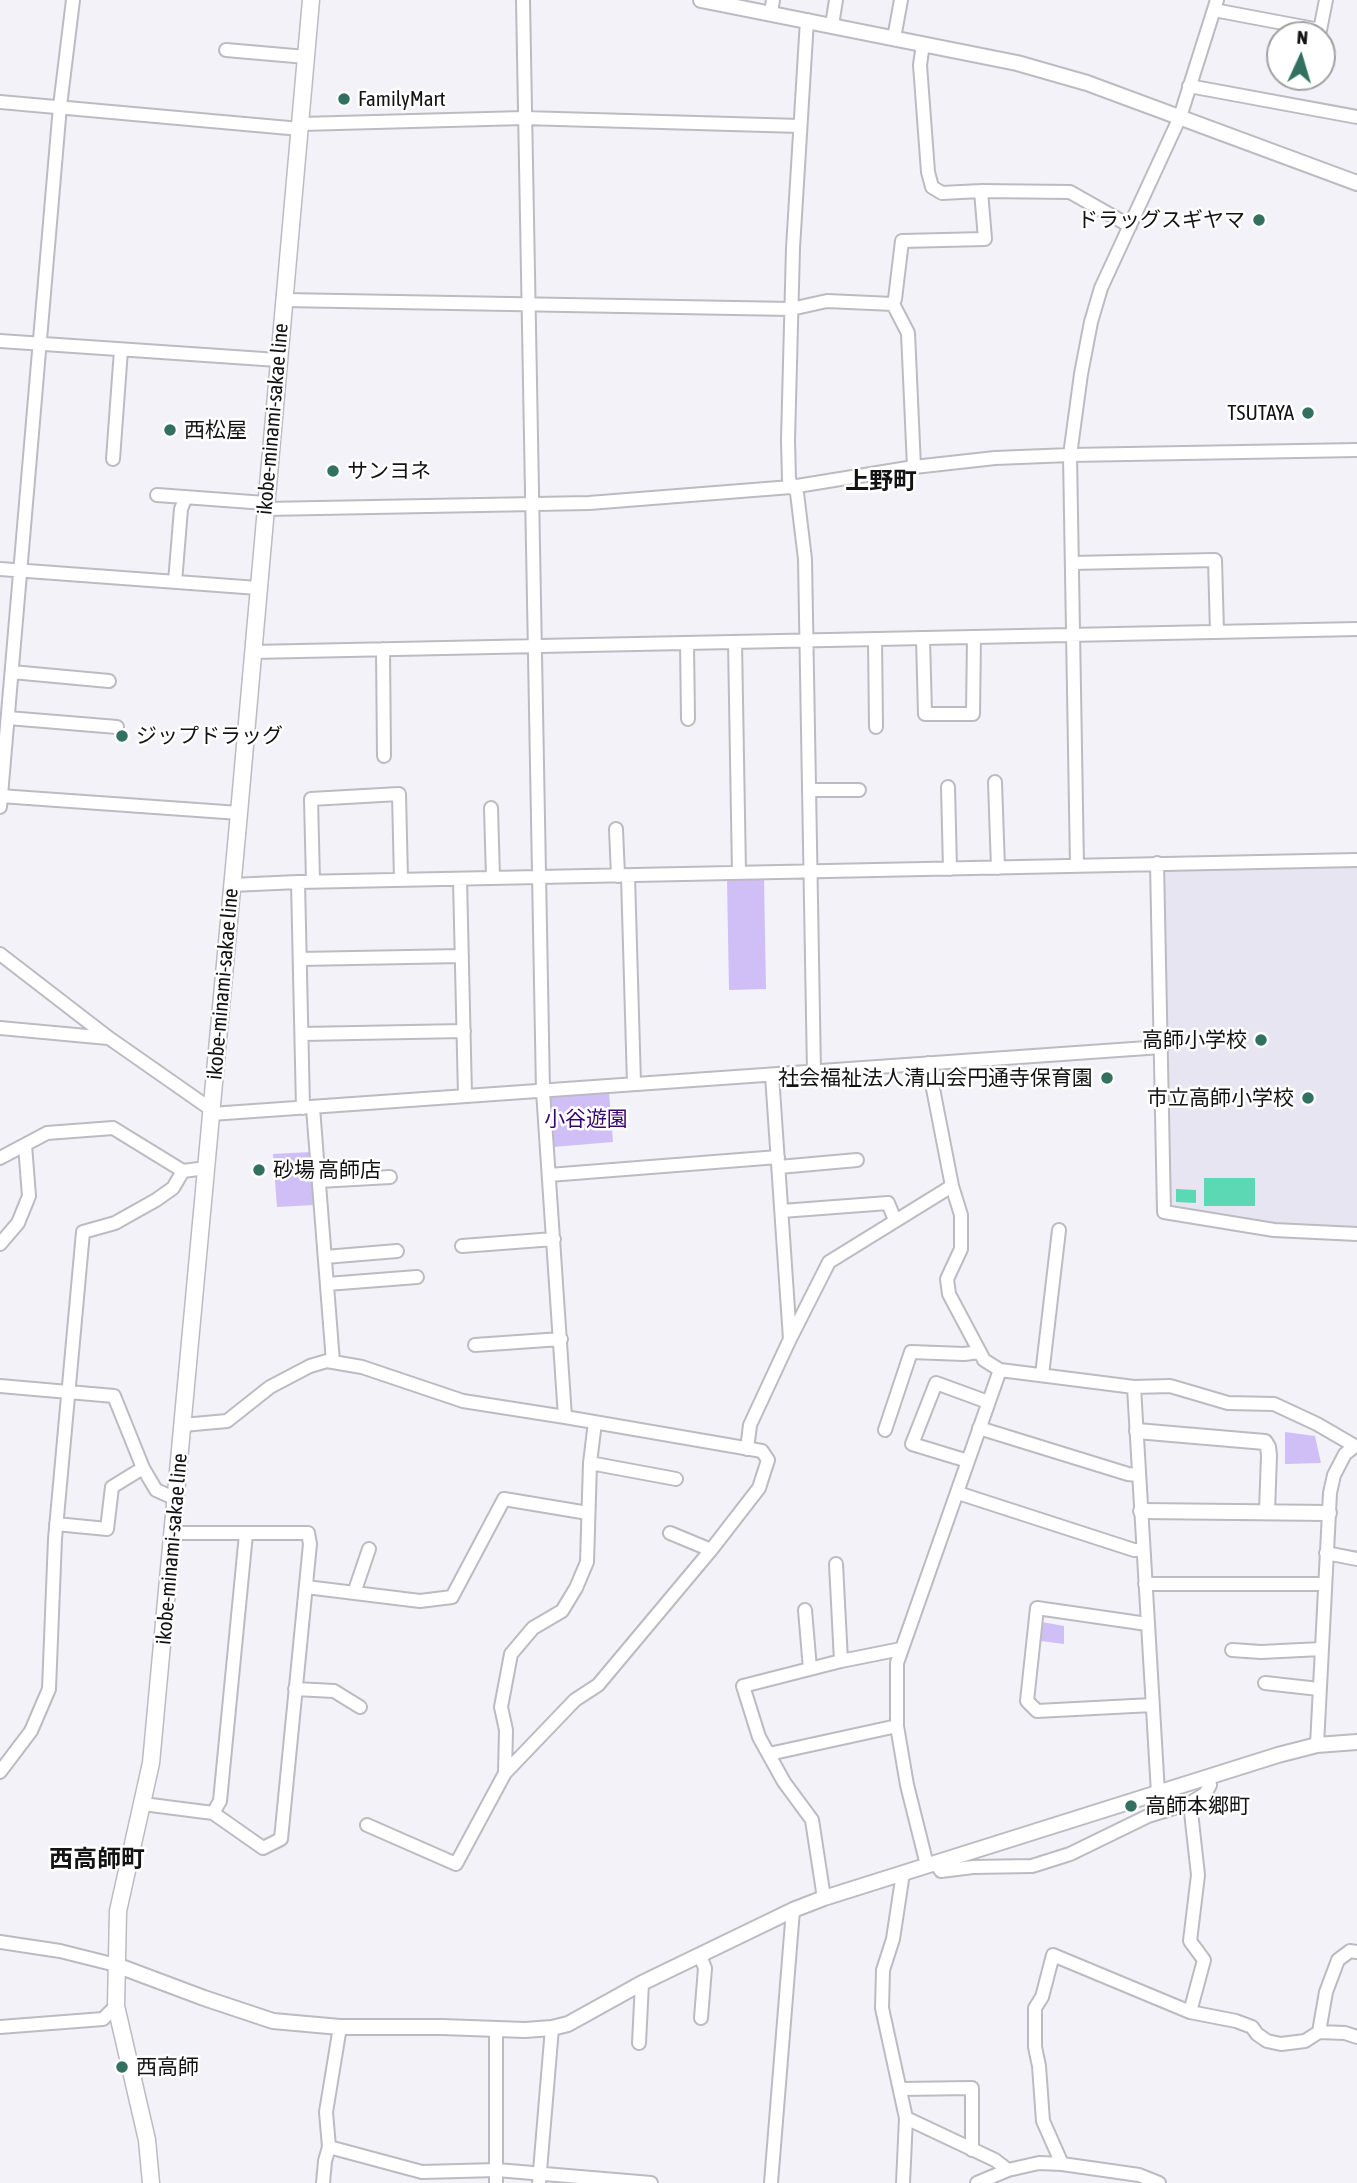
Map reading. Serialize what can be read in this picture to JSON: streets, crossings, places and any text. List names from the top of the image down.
{
  "streets": {
    "main road": ["ikobe-minami-sakae line"]
  },
  "districts": ["上野町", "西高師町"],
  "parks": ["小谷遊園"],
  "places": [
    "FamilyMart",
    "ドラッグスギヤマ",
    "TSUTAYA",
    "西松屋",
    "サンヨネ",
    "ジップドラッグ",
    "高師小学校",
    "社会福祉法人清山会円通寺保育園",
    "市立高師小学校",
    "砂場 高師店",
    "高師本郷町",
    "西高師"
  ],
  "north": "top"
}
